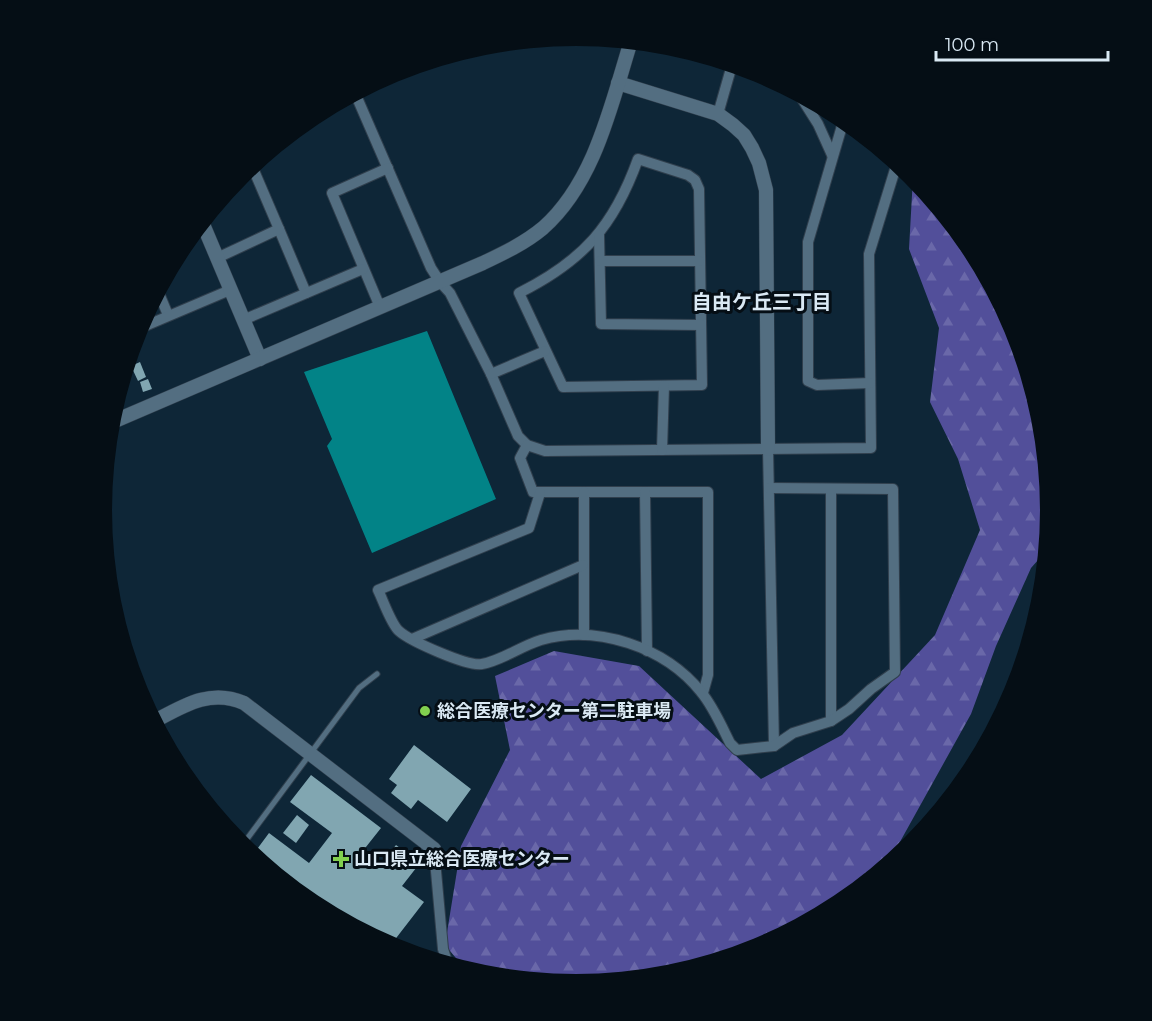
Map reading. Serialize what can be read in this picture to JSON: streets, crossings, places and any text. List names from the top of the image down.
{
  "districts": ["自由ケ丘三丁目"],
  "places": {
    "other": ["総合医療センター第二駐車場"],
    "health": ["山口県立総合医療センター"]
  },
  "scale_bar": "100 m"
}
